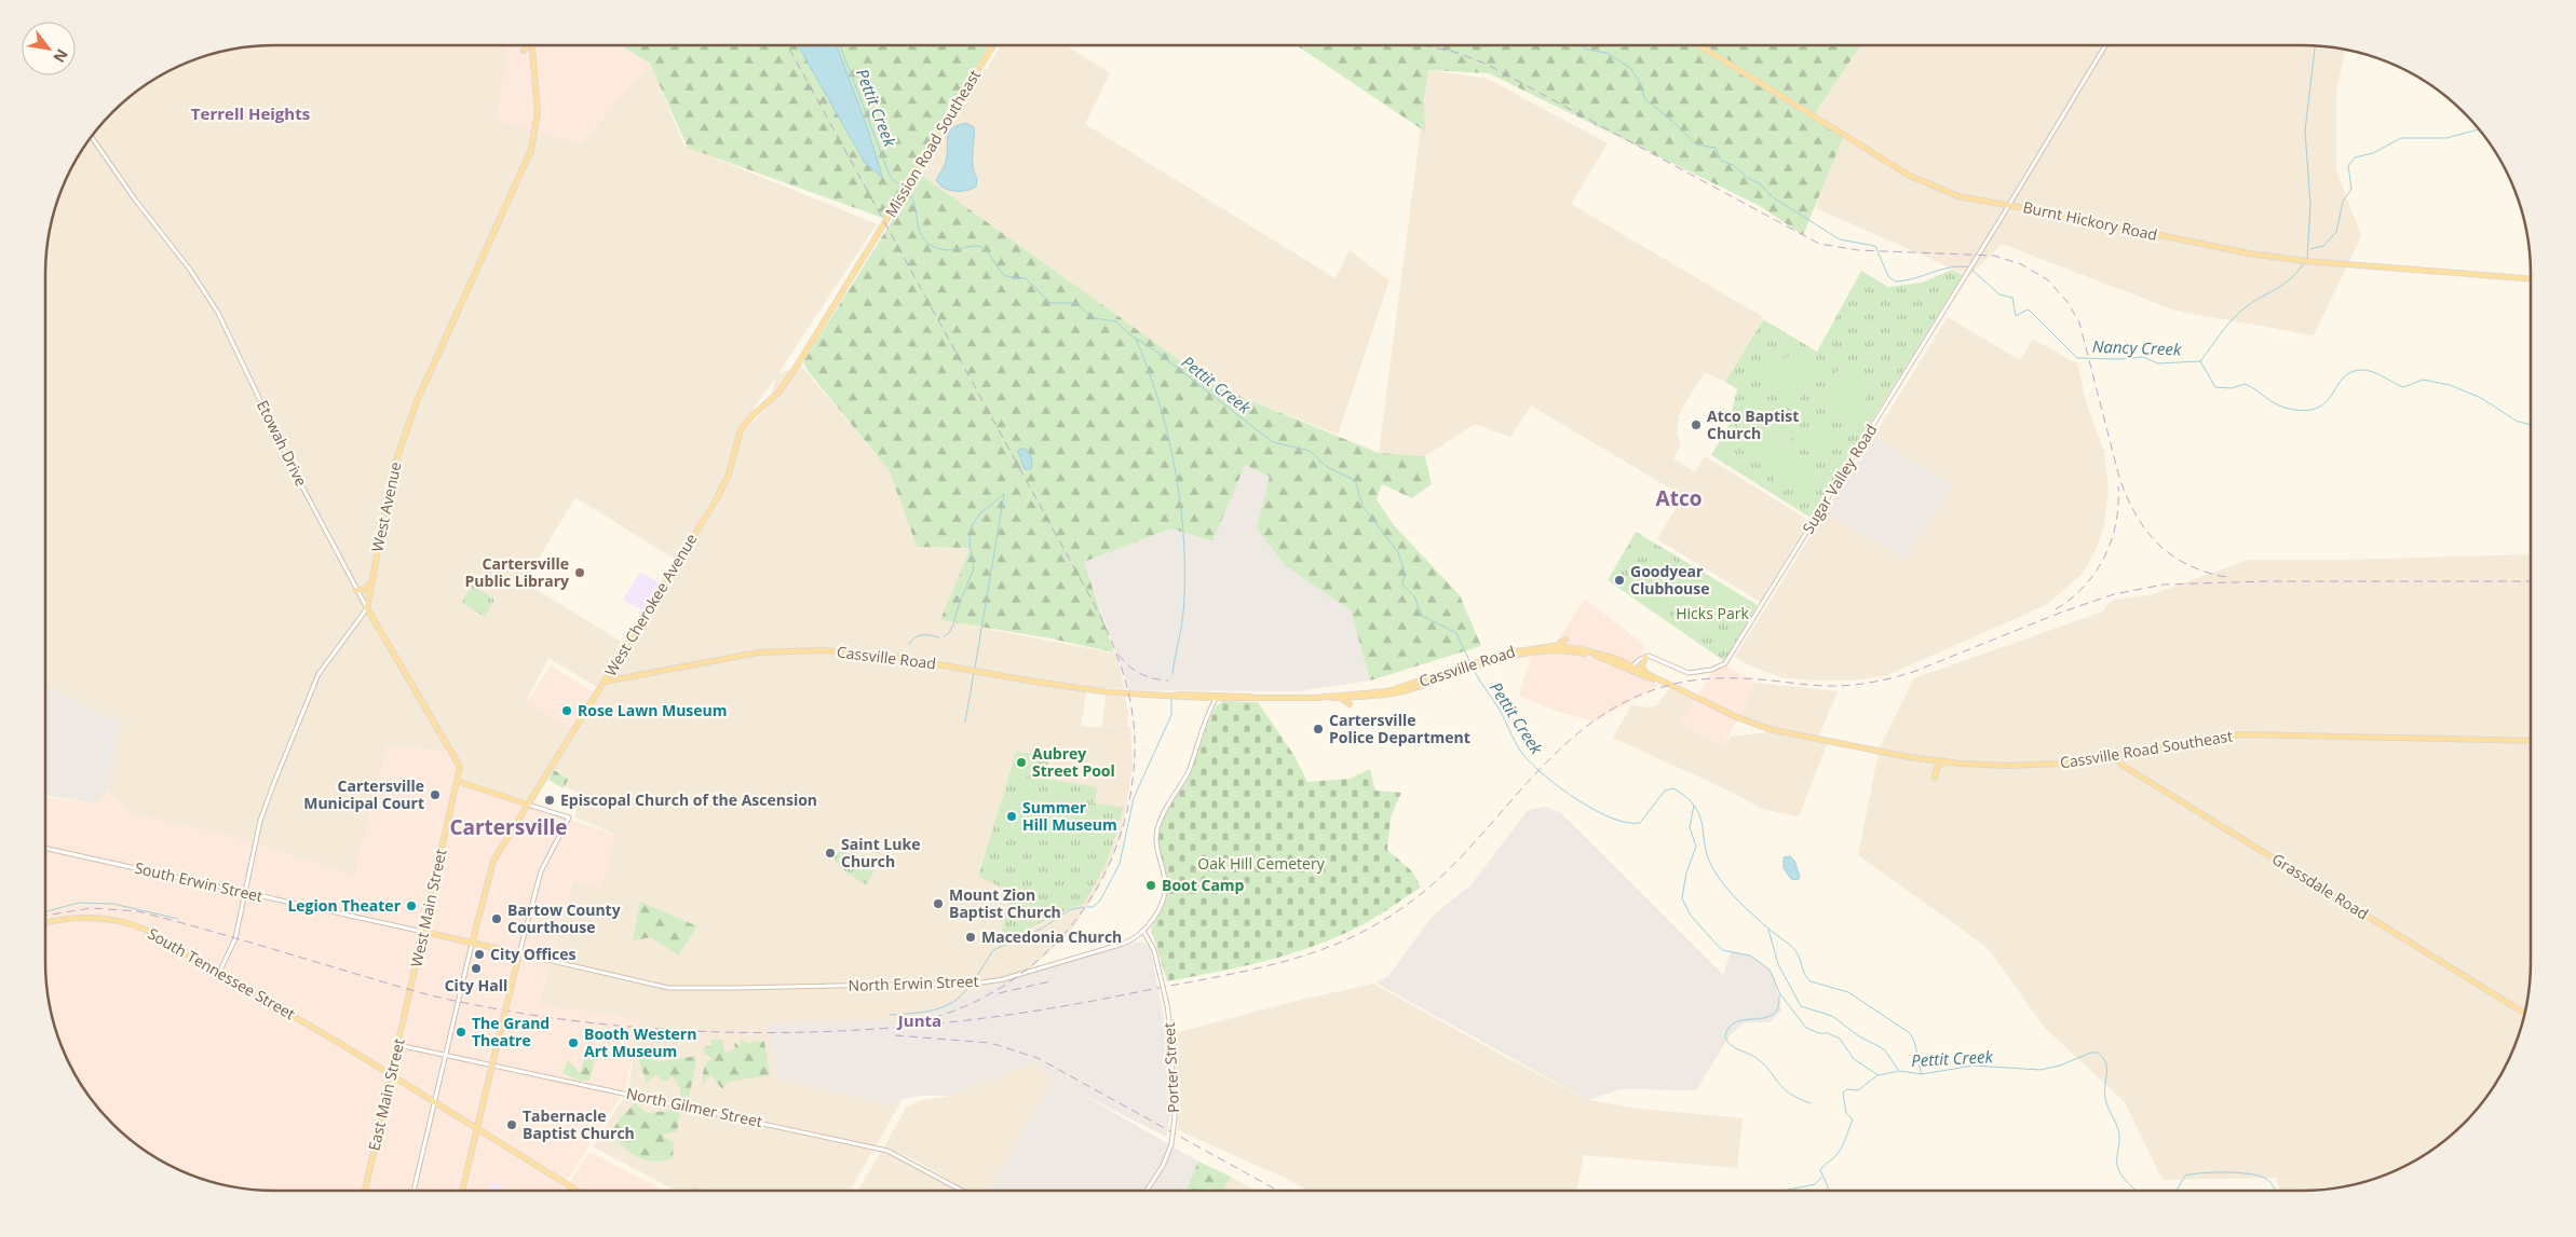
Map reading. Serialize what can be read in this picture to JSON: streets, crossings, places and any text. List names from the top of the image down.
{
  "streets": {
    "main road": [
      "Mission Road Southeast",
      "Burnt Hickory Road",
      "Etowah Drive",
      "West Avenue",
      "West Cherokee Avenue",
      "Cassville Road",
      "Cassville Road Southeast",
      "Grassdale Road",
      "West Main Street",
      "South Tennessee Street",
      "North Erwin Street",
      "East Main Street"
    ],
    "street": [
      "Sugar Valley Road",
      "South Erwin Street",
      "Porter Street",
      "North Gilmer Street"
    ]
  },
  "crossings": [
    ["Mission Road Southeast", "West Cherokee Avenue"],
    ["Burnt Hickory Road", "Sugar Valley Road"],
    ["Etowah Drive", "West Avenue"],
    ["Etowah Drive", "West Main Street"],
    ["West Avenue", "South Erwin Street"],
    ["West Avenue", "South Tennessee Street"],
    ["West Cherokee Avenue", "Cassville Road"],
    ["West Cherokee Avenue", "South Tennessee Street"],
    ["West Cherokee Avenue", "North Erwin Street"],
    ["West Cherokee Avenue", "North Gilmer Street"],
    ["Cassville Road", "Cassville Road Southeast"],
    ["Cassville Road", "North Erwin Street"],
    ["Cassville Road Southeast", "Grassdale Road"],
    ["South Erwin Street", "West Main Street"],
    ["South Erwin Street", "North Erwin Street"],
    ["West Main Street", "North Erwin Street"],
    ["West Main Street", "East Main Street"],
    ["South Tennessee Street", "East Main Street"],
    ["North Erwin Street", "Porter Street"],
    ["East Main Street", "North Gilmer Street"]
  ],
  "districts": [
    "Terrell Heights",
    "Atco",
    "Cartersville",
    "Junta"
  ],
  "water": ["Pettit Creek", "Nancy Creek"],
  "parks": ["Hicks Park", "Oak Hill Cemetery"],
  "places": [
    "Atco Baptist Church",
    "Cartersville Public Library",
    "Goodyear Clubhouse",
    "Rose Lawn Museum",
    "Cartersville Police Department",
    "Aubrey Street Pool",
    "Cartersville Municipal Court",
    "Episcopal Church of the Ascension",
    "Summer Hill Museum",
    "Saint Luke Church",
    "Boot Camp",
    "Mount Zion Baptist Church",
    "Legion Theater",
    "Bartow County Courthouse",
    "Macedonia Church",
    "City Offices",
    "City Hall",
    "The Grand Theatre",
    "Booth Western Art Museum",
    "Tabernacle Baptist Church"
  ],
  "north": "bottom right"
}
